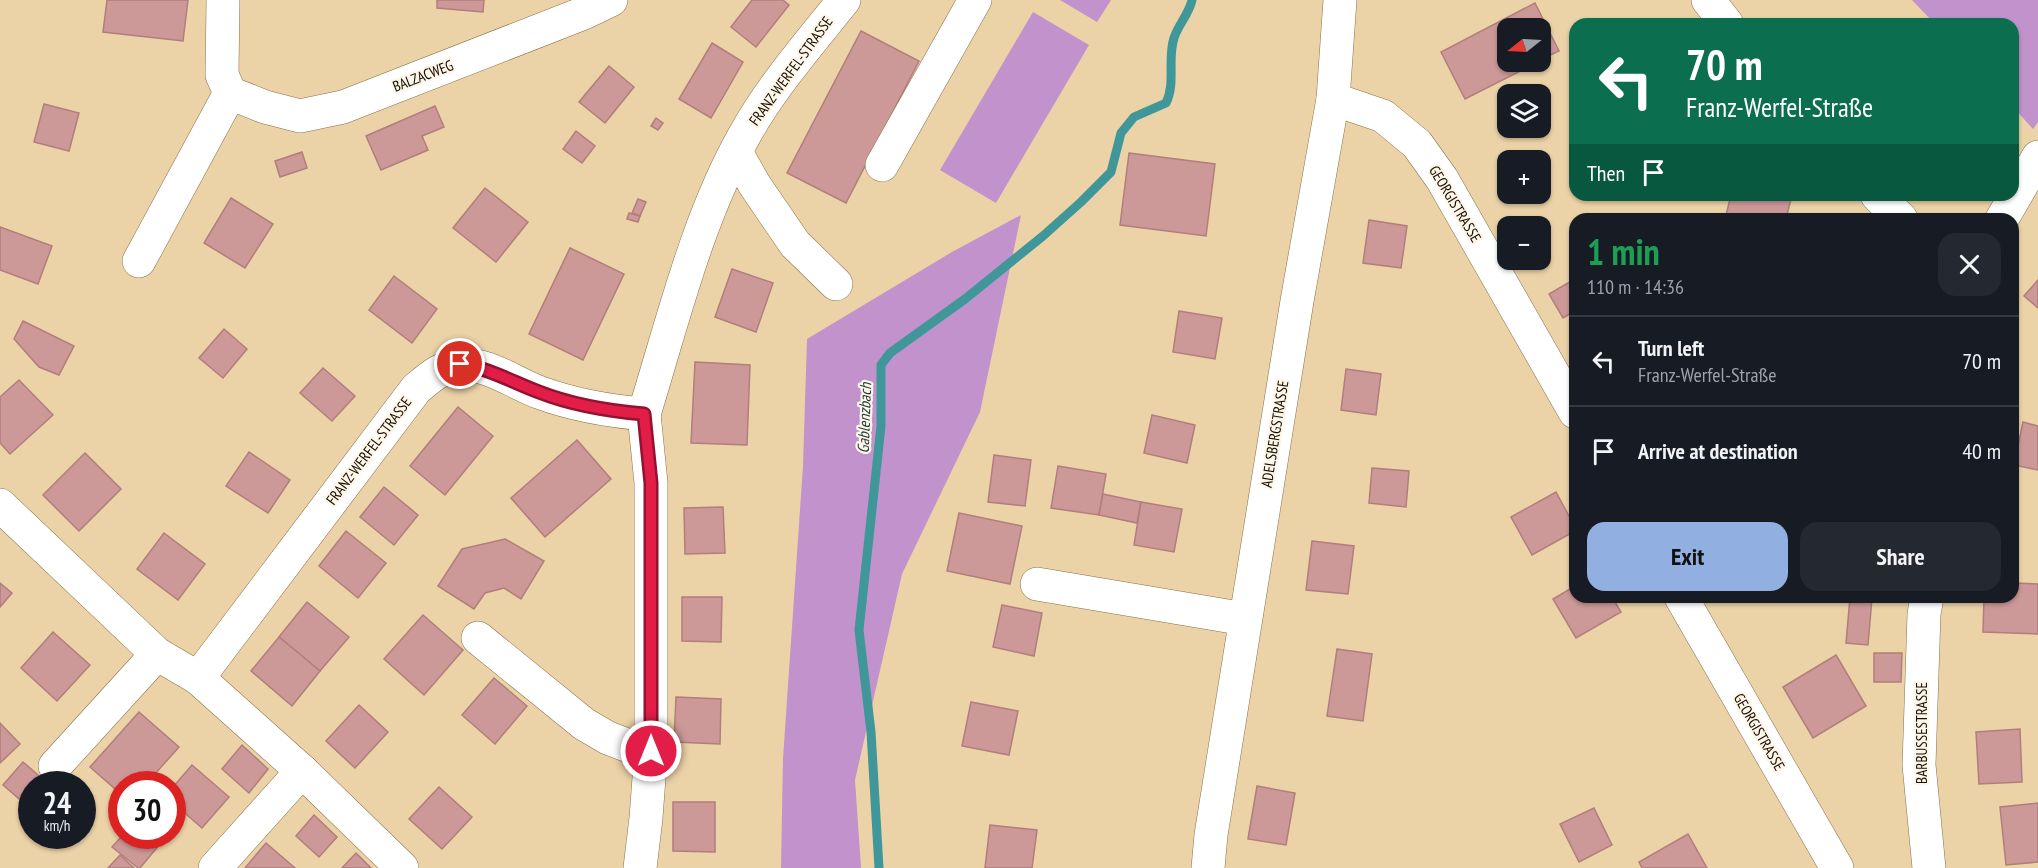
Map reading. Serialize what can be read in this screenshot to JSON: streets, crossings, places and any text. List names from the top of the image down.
{
  "streets": {
    "street": [
      "FRANZ-WERFEL-STRASSE",
      "BALZACWEG",
      "GEORGISTRASSE",
      "ADELSBERGSTRASSE",
      "BARBUSSESTRASSE"
    ]
  },
  "crossings": [
    ["GEORGISTRASSE", "ADELSBERGSTRASSE"]
  ],
  "water": ["Gablenzbach"],
  "north": "left",
  "page": {
    "map_buttons": ["+", "−"],
    "turn": ["70 m", "Franz-Werfel-Straße"],
    "then": "Then",
    "heading": ["1 min", "110 m · 14:36"],
    "list": [
      {
        "name": "Turn left",
        "note": "Franz-Werfel-Straße",
        "value": "70 m"
      },
      {
        "name": "Arrive at destination",
        "value": "40 m"
      }
    ],
    "buttons": ["Exit", "Share"],
    "speed": "24 km/h",
    "limit": "30"
  }
}
